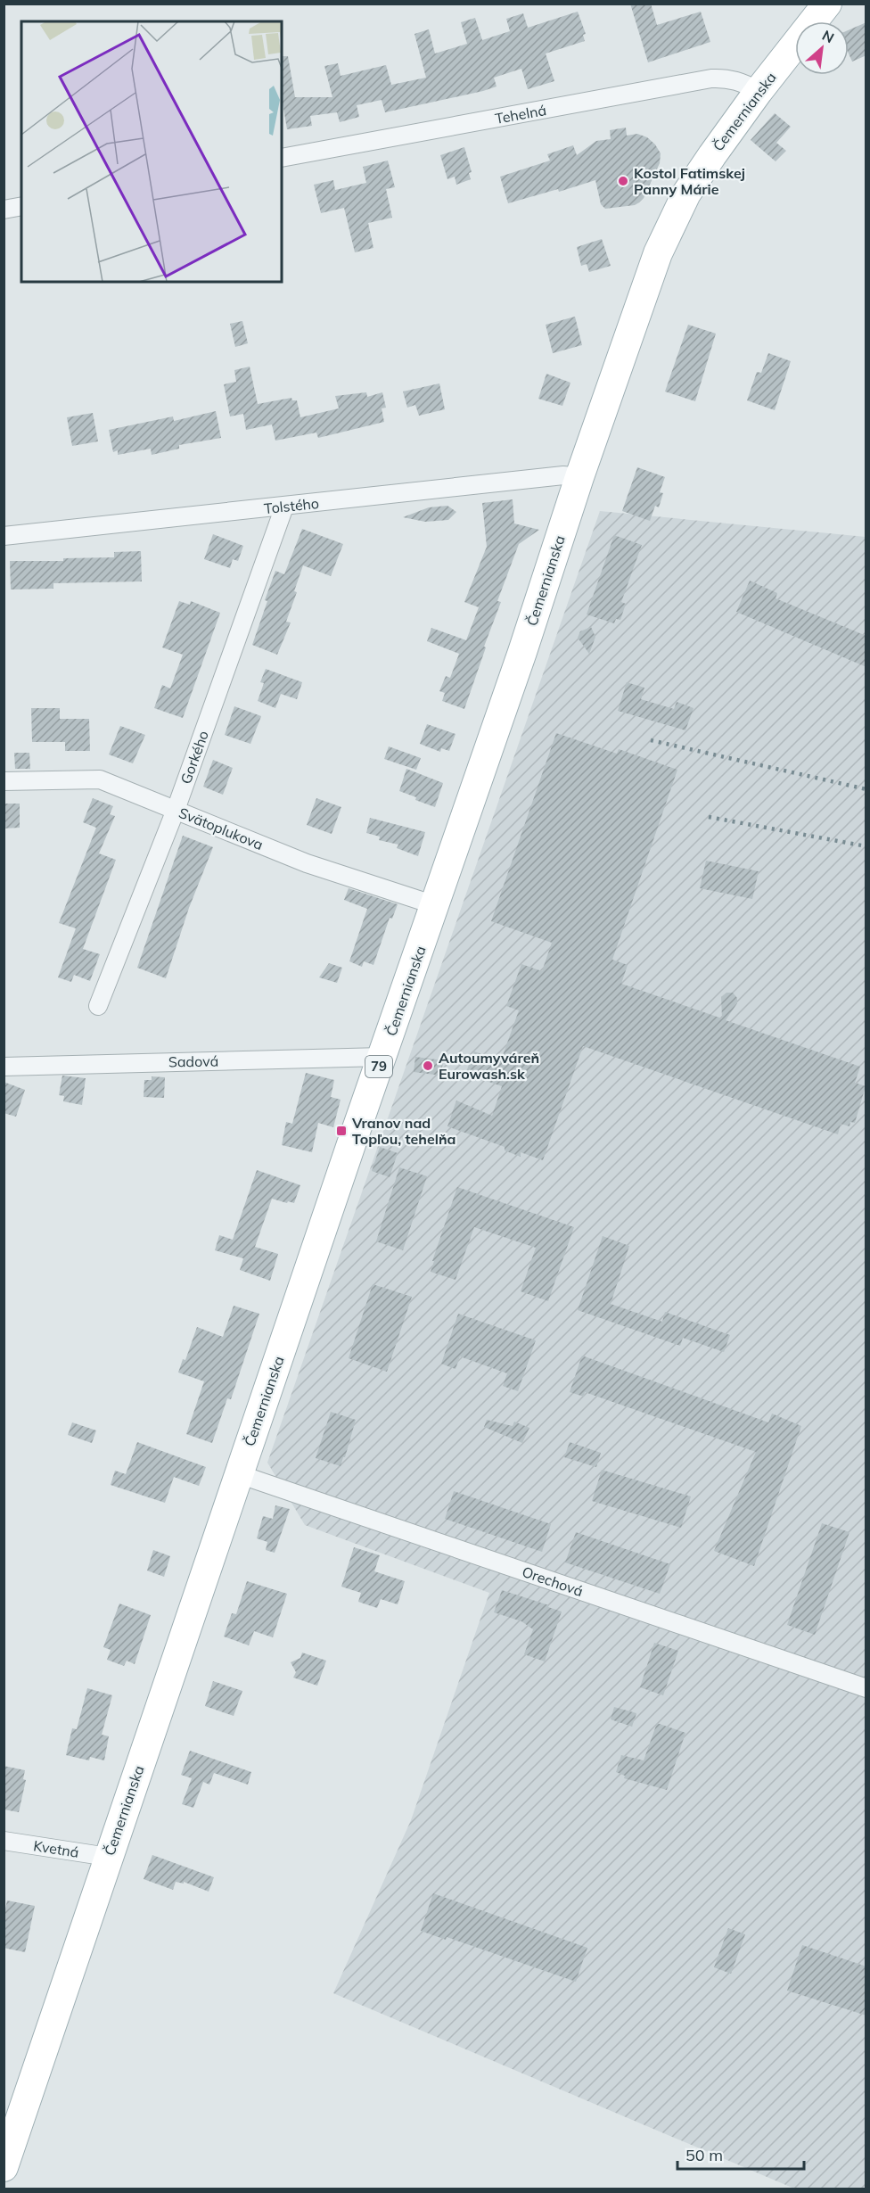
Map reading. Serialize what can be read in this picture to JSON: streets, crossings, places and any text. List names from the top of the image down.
{
  "streets": {
    "main road": ["Čemernianska", "79"],
    "street": [
      "Tehelná",
      "Tolstého",
      "Gorkého",
      "Svätoplukova",
      "Sadová",
      "Orechová",
      "Kvetná"
    ]
  },
  "crossings": [
    ["Čemernianska", "Tehelná"],
    ["Čemernianska", "Tolstého"],
    ["Čemernianska", "Svätoplukova"],
    ["Čemernianska", "Sadová"],
    ["Čemernianska", "Orechová"],
    ["Čemernianska", "Kvetná"],
    ["Tolstého", "Gorkého"],
    ["Gorkého", "Svätoplukova"]
  ],
  "places": {
    "other": ["Kostol Fatimskej Panny Márie", "Autoumyváreň Eurowash.sk"],
    "transit": ["Vranov nad Topľou, tehelňa"]
  },
  "scale_bar": "50 m",
  "north": "top right"
}
